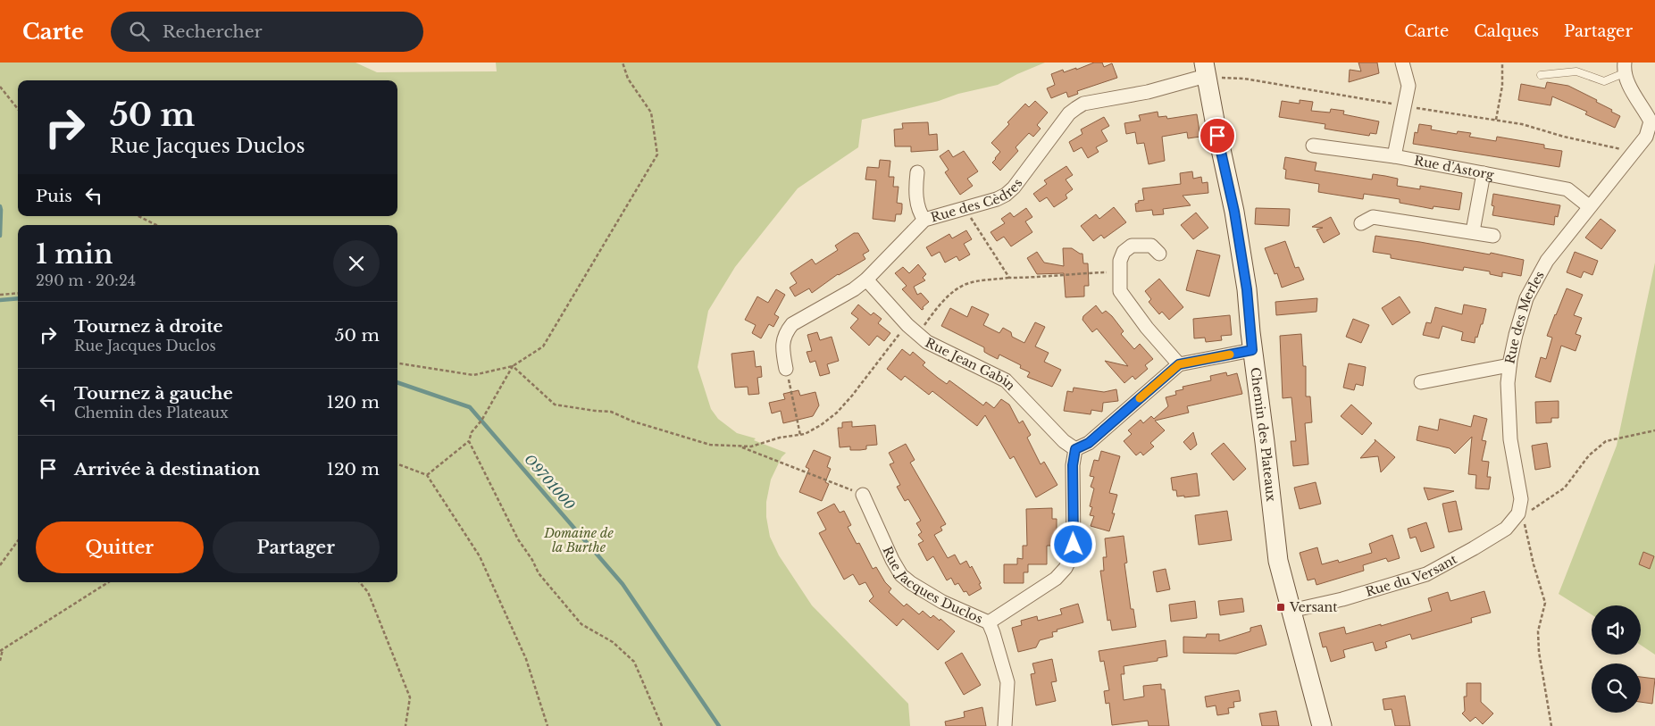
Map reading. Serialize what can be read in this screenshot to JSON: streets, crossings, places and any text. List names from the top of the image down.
{
  "streets": {
    "street": [
      "Rue d'Astorg",
      "Rue des Cèdres",
      "Rue des Merles",
      "Rue Jean Gabin",
      "Chemin des Plateaux",
      "Rue du Versant",
      "Rue Jacques Duclos"
    ]
  },
  "crossings": [
    ["Rue d'Astorg", "Rue des Merles"],
    ["Rue des Cèdres", "Rue Jean Gabin"],
    ["Rue des Cèdres", "Chemin des Plateaux"],
    ["Rue des Merles", "Rue du Versant"],
    ["Rue Jean Gabin", "Rue Jacques Duclos"],
    ["Chemin des Plateaux", "Rue du Versant"]
  ],
  "water": ["O9701000"],
  "parks": ["Domaine de la Burthe"],
  "places": {
    "transit": ["Versant"]
  },
  "page": {
    "header": "Carte",
    "search": "Rechercher",
    "nav": ["Carte", "Calques", "Partager"],
    "turn": ["50 m", "Rue Jacques Duclos"],
    "then": "Puis",
    "heading": ["1 min", "290 m · 20:24"],
    "list": [
      {
        "name": "Tournez à droite",
        "note": "Rue Jacques Duclos",
        "value": "50 m"
      },
      {
        "name": "Tournez à gauche",
        "note": "Chemin des Plateaux",
        "value": "120 m"
      },
      {
        "name": "Arrivée à destination",
        "value": "120 m"
      }
    ],
    "buttons": ["Quitter", "Partager"]
  }
}
